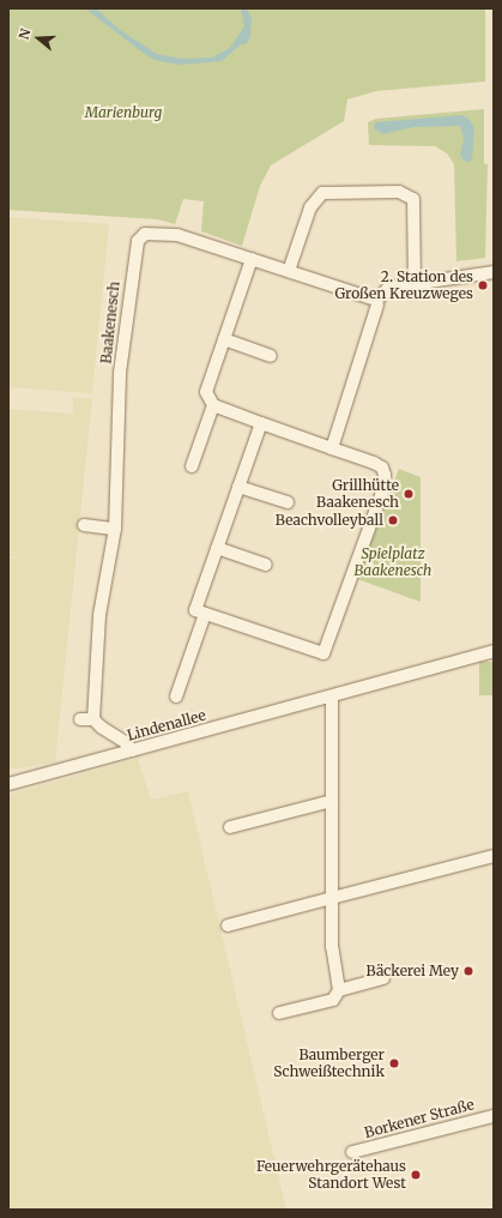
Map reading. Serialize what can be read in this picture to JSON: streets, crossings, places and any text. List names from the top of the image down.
{
  "streets": {
    "street": ["Baakenesch", "Lindenallee", "Borkener Straße"]
  },
  "parks": ["Marienburg", "Spielplatz Baakenesch"],
  "places": [
    "2. Station des Großen Kreuzweges",
    "Grillhütte Baakenesch",
    "Beachvolleyball",
    "Bäckerei Mey",
    "Baumberger Schweißtechnik",
    "Feuerwehrgerätehaus Standort West"
  ],
  "north": "left"
}
